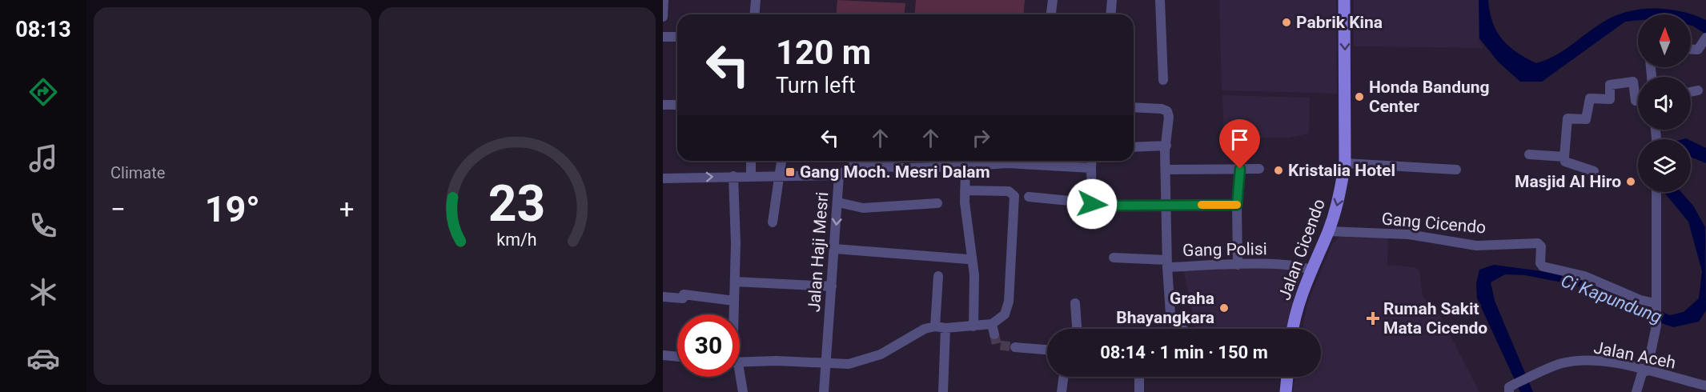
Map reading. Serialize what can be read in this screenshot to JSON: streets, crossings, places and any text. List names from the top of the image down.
{
  "streets": {
    "main road": ["Jalan Cicendo"],
    "street": [
      "Gang Cicendo",
      "Gang Polisi",
      "Jalan Haji Mesri",
      "Jalan Aceh"
    ]
  },
  "crossings": [
    ["Gang Cicendo", "Jalan Cicendo"],
    ["Gang Polisi", "Jalan Cicendo"]
  ],
  "one_way": ["Jalan Cicendo"],
  "water": ["Ci Kapundung"],
  "places": {
    "other": [
      "Pabrik Kina",
      "Honda Bandung Center",
      "Kristalia Hotel",
      "Masjid Al Hiro",
      "Graha Bhayangkara"
    ],
    "transit": ["Gang Moch. Mesri Dalam"],
    "health": ["Rumah Sakit Mata Cicendo"]
  },
  "north": "top",
  "page": {
    "tabs": "08:13",
    "tile": "Climate",
    "turn": ["120 m", "Turn left"],
    "heat": ["−", "19°", "+"],
    "limit": "30",
    "trip": "08:14 · 1 min · 150 m",
    "gauge": ["23", "km/h"]
  }
}
